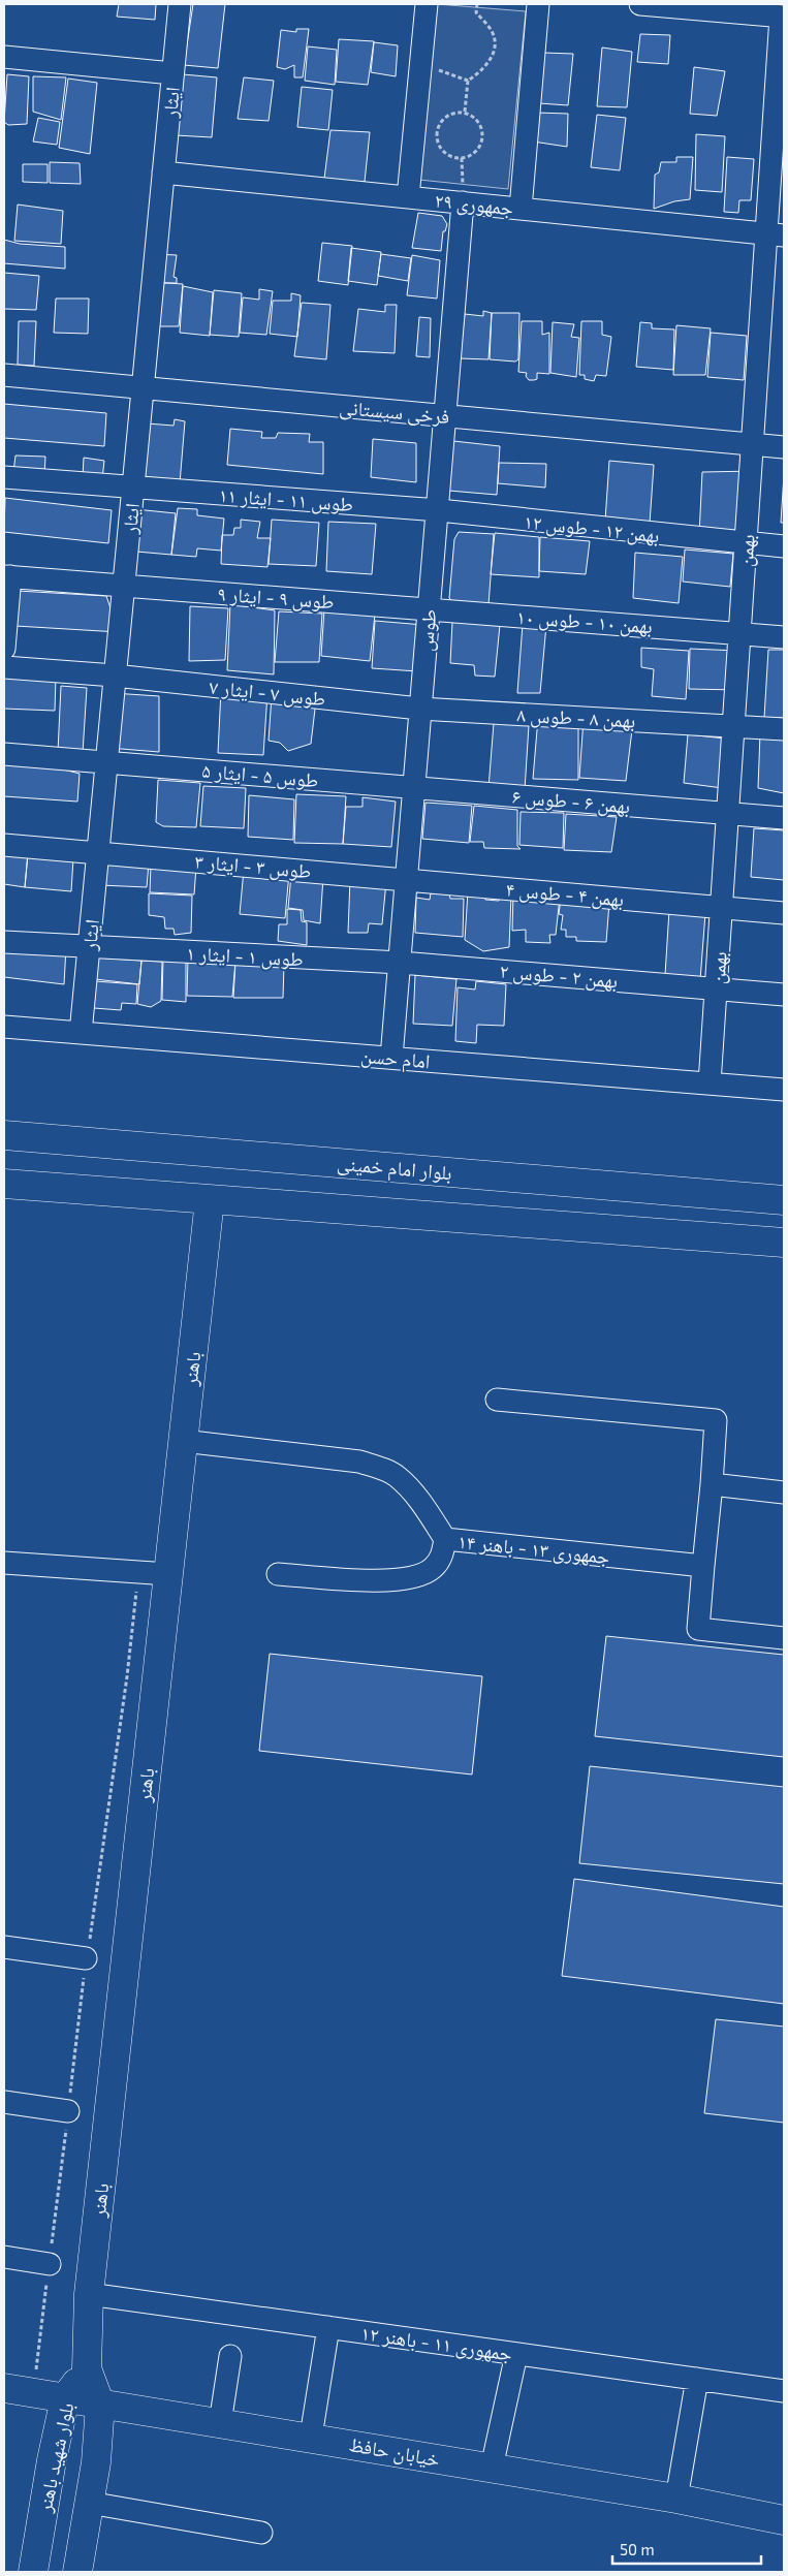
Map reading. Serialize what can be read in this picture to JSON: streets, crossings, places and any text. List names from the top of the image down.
{
  "streets": {
    "main road": [
      "بلوار امام خمینی",
      "باهنر",
      "خیابان حافظ",
      "بلوار شهید باهنر"
    ],
    "street": [
      "ایثار",
      "جمهوری ۲۹",
      "فرخی سیستانی",
      "طوس ۱۱ - ایثار ۱۱",
      "بهمن ۱۲ - طوس ۱۲",
      "بهمن",
      "طوس ۹ - ایثار ۹",
      "بهمن ۱۰ - طوس ۱۰",
      "طوس",
      "طوس ۷ - ایثار ۷",
      "بهمن ۸ - طوس ۸",
      "طوس ۵ - ایثار ۵",
      "بهمن ۶ - طوس ۶",
      "طوس ۳ - ایثار ۳",
      "بهمن ۴ - طوس ۴",
      "طوس ۱ - ایثار ۱",
      "بهمن ۲ - طوس ۲",
      "امام حسن",
      "جمهوری ۱۳ - باهنر ۱۴",
      "جمهوری ۱۱ - باهنر ۱۲"
    ]
  },
  "crossings": [
    ["ایثار", "جمهوری ۲۹"],
    ["ایثار", "فرخی سیستانی"],
    ["ایثار", "طوس ۱۱ - ایثار ۱۱"],
    ["ایثار", "طوس ۹ - ایثار ۹"],
    ["ایثار", "طوس ۷ - ایثار ۷"],
    ["ایثار", "طوس ۵ - ایثار ۵"],
    ["ایثار", "طوس ۳ - ایثار ۳"],
    ["ایثار", "طوس ۱ - ایثار ۱"],
    ["ایثار", "امام حسن"],
    ["جمهوری ۲۹", "بهمن"],
    ["جمهوری ۲۹", "طوس"],
    ["فرخی سیستانی", "بهمن"],
    ["فرخی سیستانی", "طوس"],
    ["طوس ۱۱ - ایثار ۱۱", "بهمن ۱۲ - طوس ۱۲"],
    ["طوس ۱۱ - ایثار ۱۱", "طوس"],
    ["بهمن ۱۲ - طوس ۱۲", "بهمن"],
    ["بهمن ۱۲ - طوس ۱۲", "طوس"],
    ["بهمن", "بهمن ۱۰ - طوس ۱۰"],
    ["بهمن", "بهمن ۸ - طوس ۸"],
    ["بهمن", "بهمن ۶ - طوس ۶"],
    ["بهمن", "بهمن ۴ - طوس ۴"],
    ["بهمن", "بهمن ۲ - طوس ۲"],
    ["بهمن", "امام حسن"],
    ["طوس ۹ - ایثار ۹", "بهمن ۱۰ - طوس ۱۰"],
    ["طوس ۹ - ایثار ۹", "طوس"],
    ["بهمن ۱۰ - طوس ۱۰", "طوس"],
    ["طوس", "طوس ۷ - ایثار ۷"],
    ["طوس", "بهمن ۸ - طوس ۸"],
    ["طوس", "طوس ۵ - ایثار ۵"],
    ["طوس", "بهمن ۶ - طوس ۶"],
    ["طوس", "طوس ۳ - ایثار ۳"],
    ["طوس", "بهمن ۴ - طوس ۴"],
    ["طوس", "طوس ۱ - ایثار ۱"],
    ["طوس", "بهمن ۲ - طوس ۲"],
    ["طوس", "امام حسن"],
    ["طوس ۷ - ایثار ۷", "بهمن ۸ - طوس ۸"],
    ["طوس ۵ - ایثار ۵", "بهمن ۶ - طوس ۶"],
    ["طوس ۳ - ایثار ۳", "بهمن ۴ - طوس ۴"],
    ["طوس ۱ - ایثار ۱", "بهمن ۲ - طوس ۲"],
    ["باهنر", "جمهوری ۱۳ - باهنر ۱۴"],
    ["باهنر", "جمهوری ۱۱ - باهنر ۱۲"],
    ["باهنر", "بلوار شهید باهنر"],
    ["خیابان حافظ", "بلوار شهید باهنر"]
  ],
  "scale_bar": "50 m"
}
